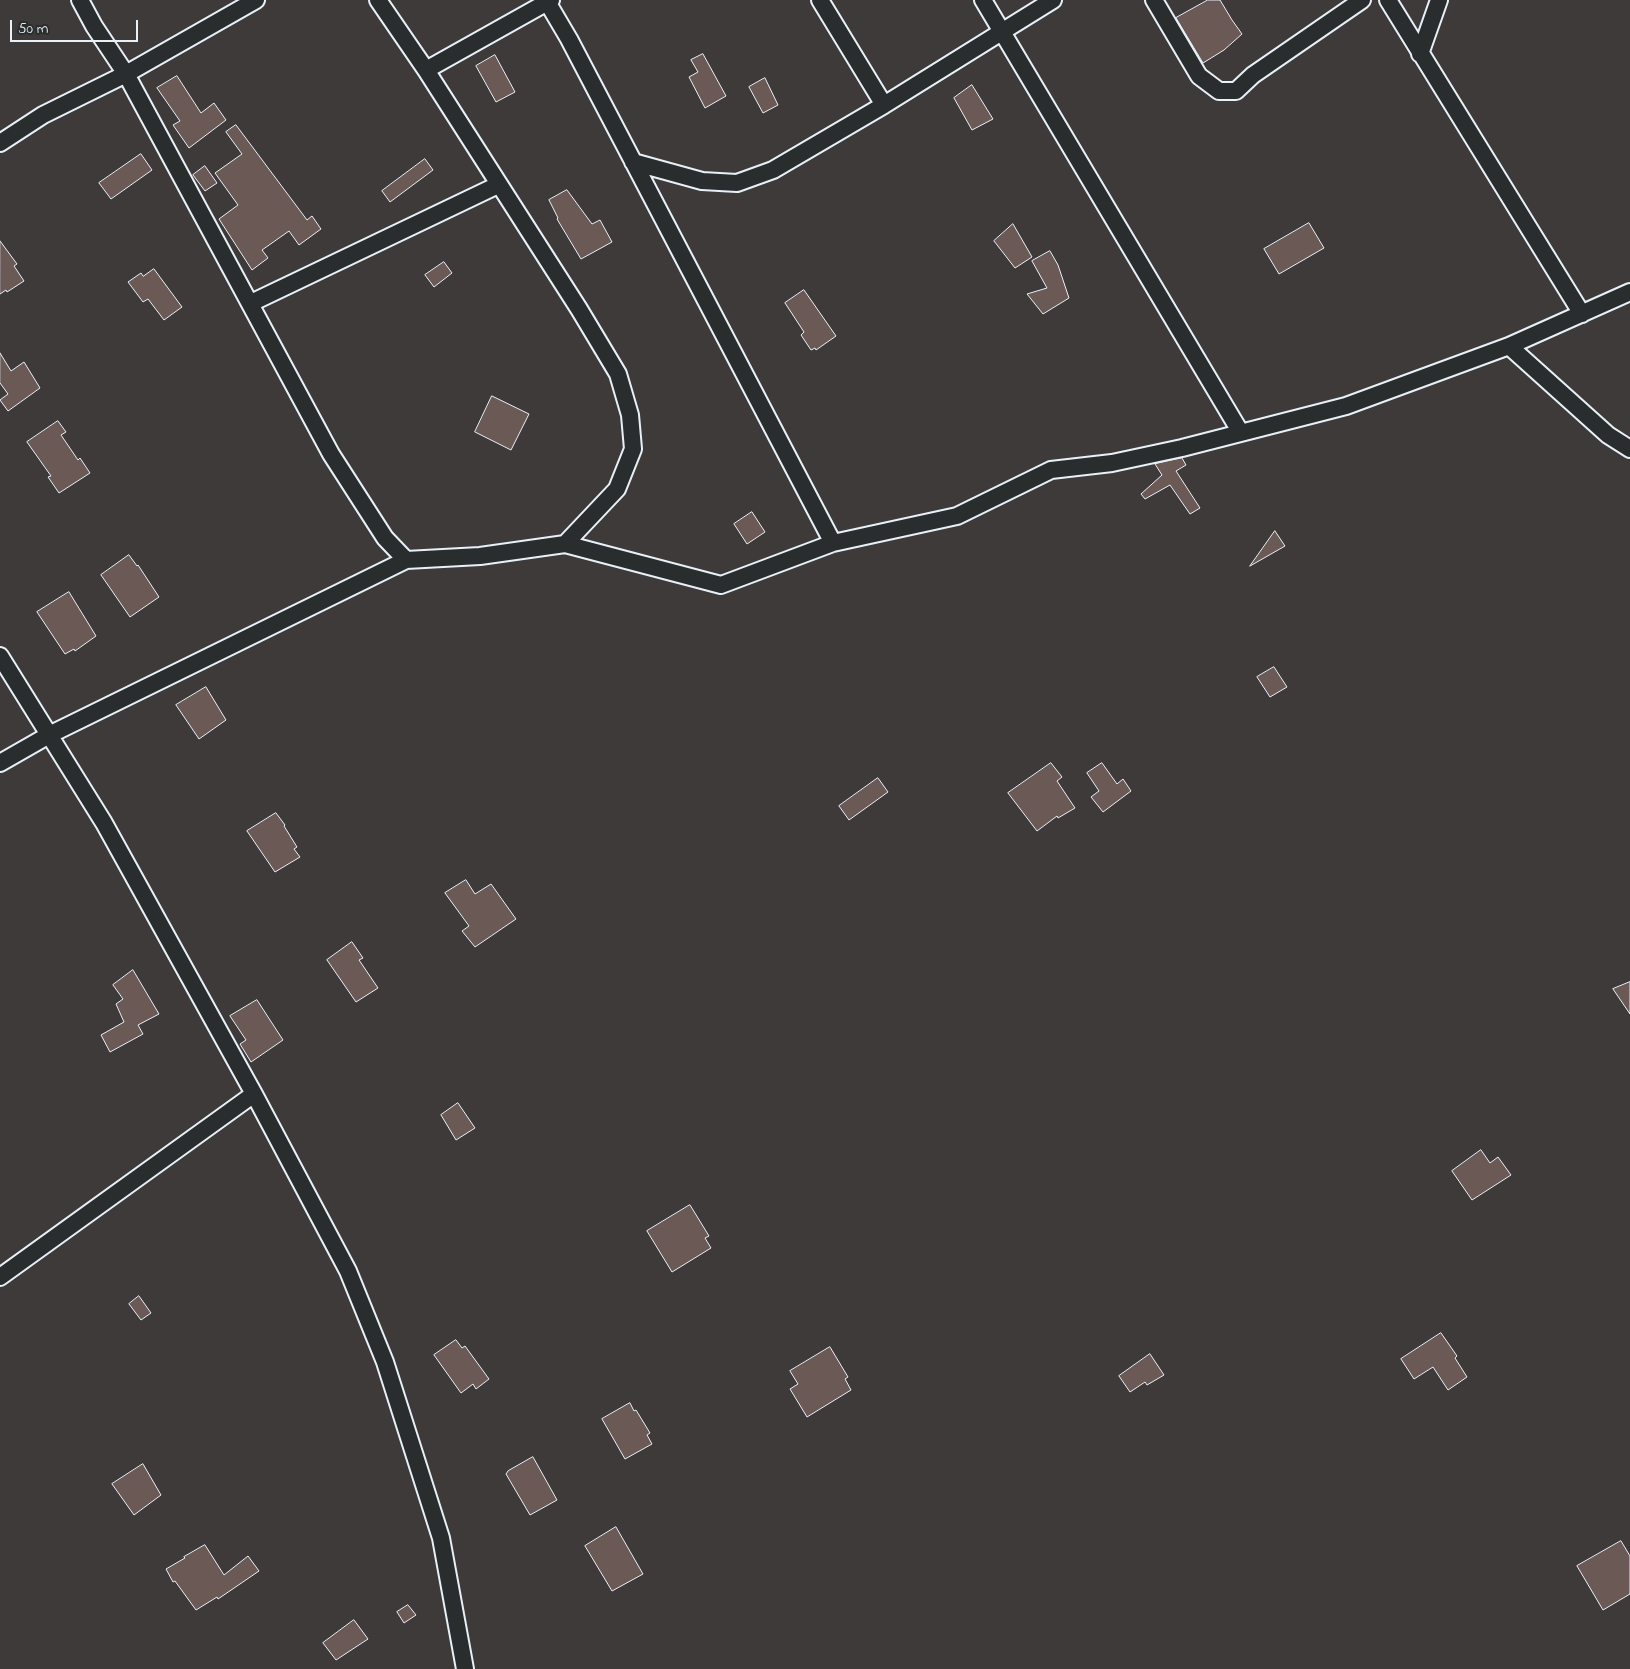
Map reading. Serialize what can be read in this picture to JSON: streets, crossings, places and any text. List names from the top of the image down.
{
  "scale_bar": "50 m"
}
